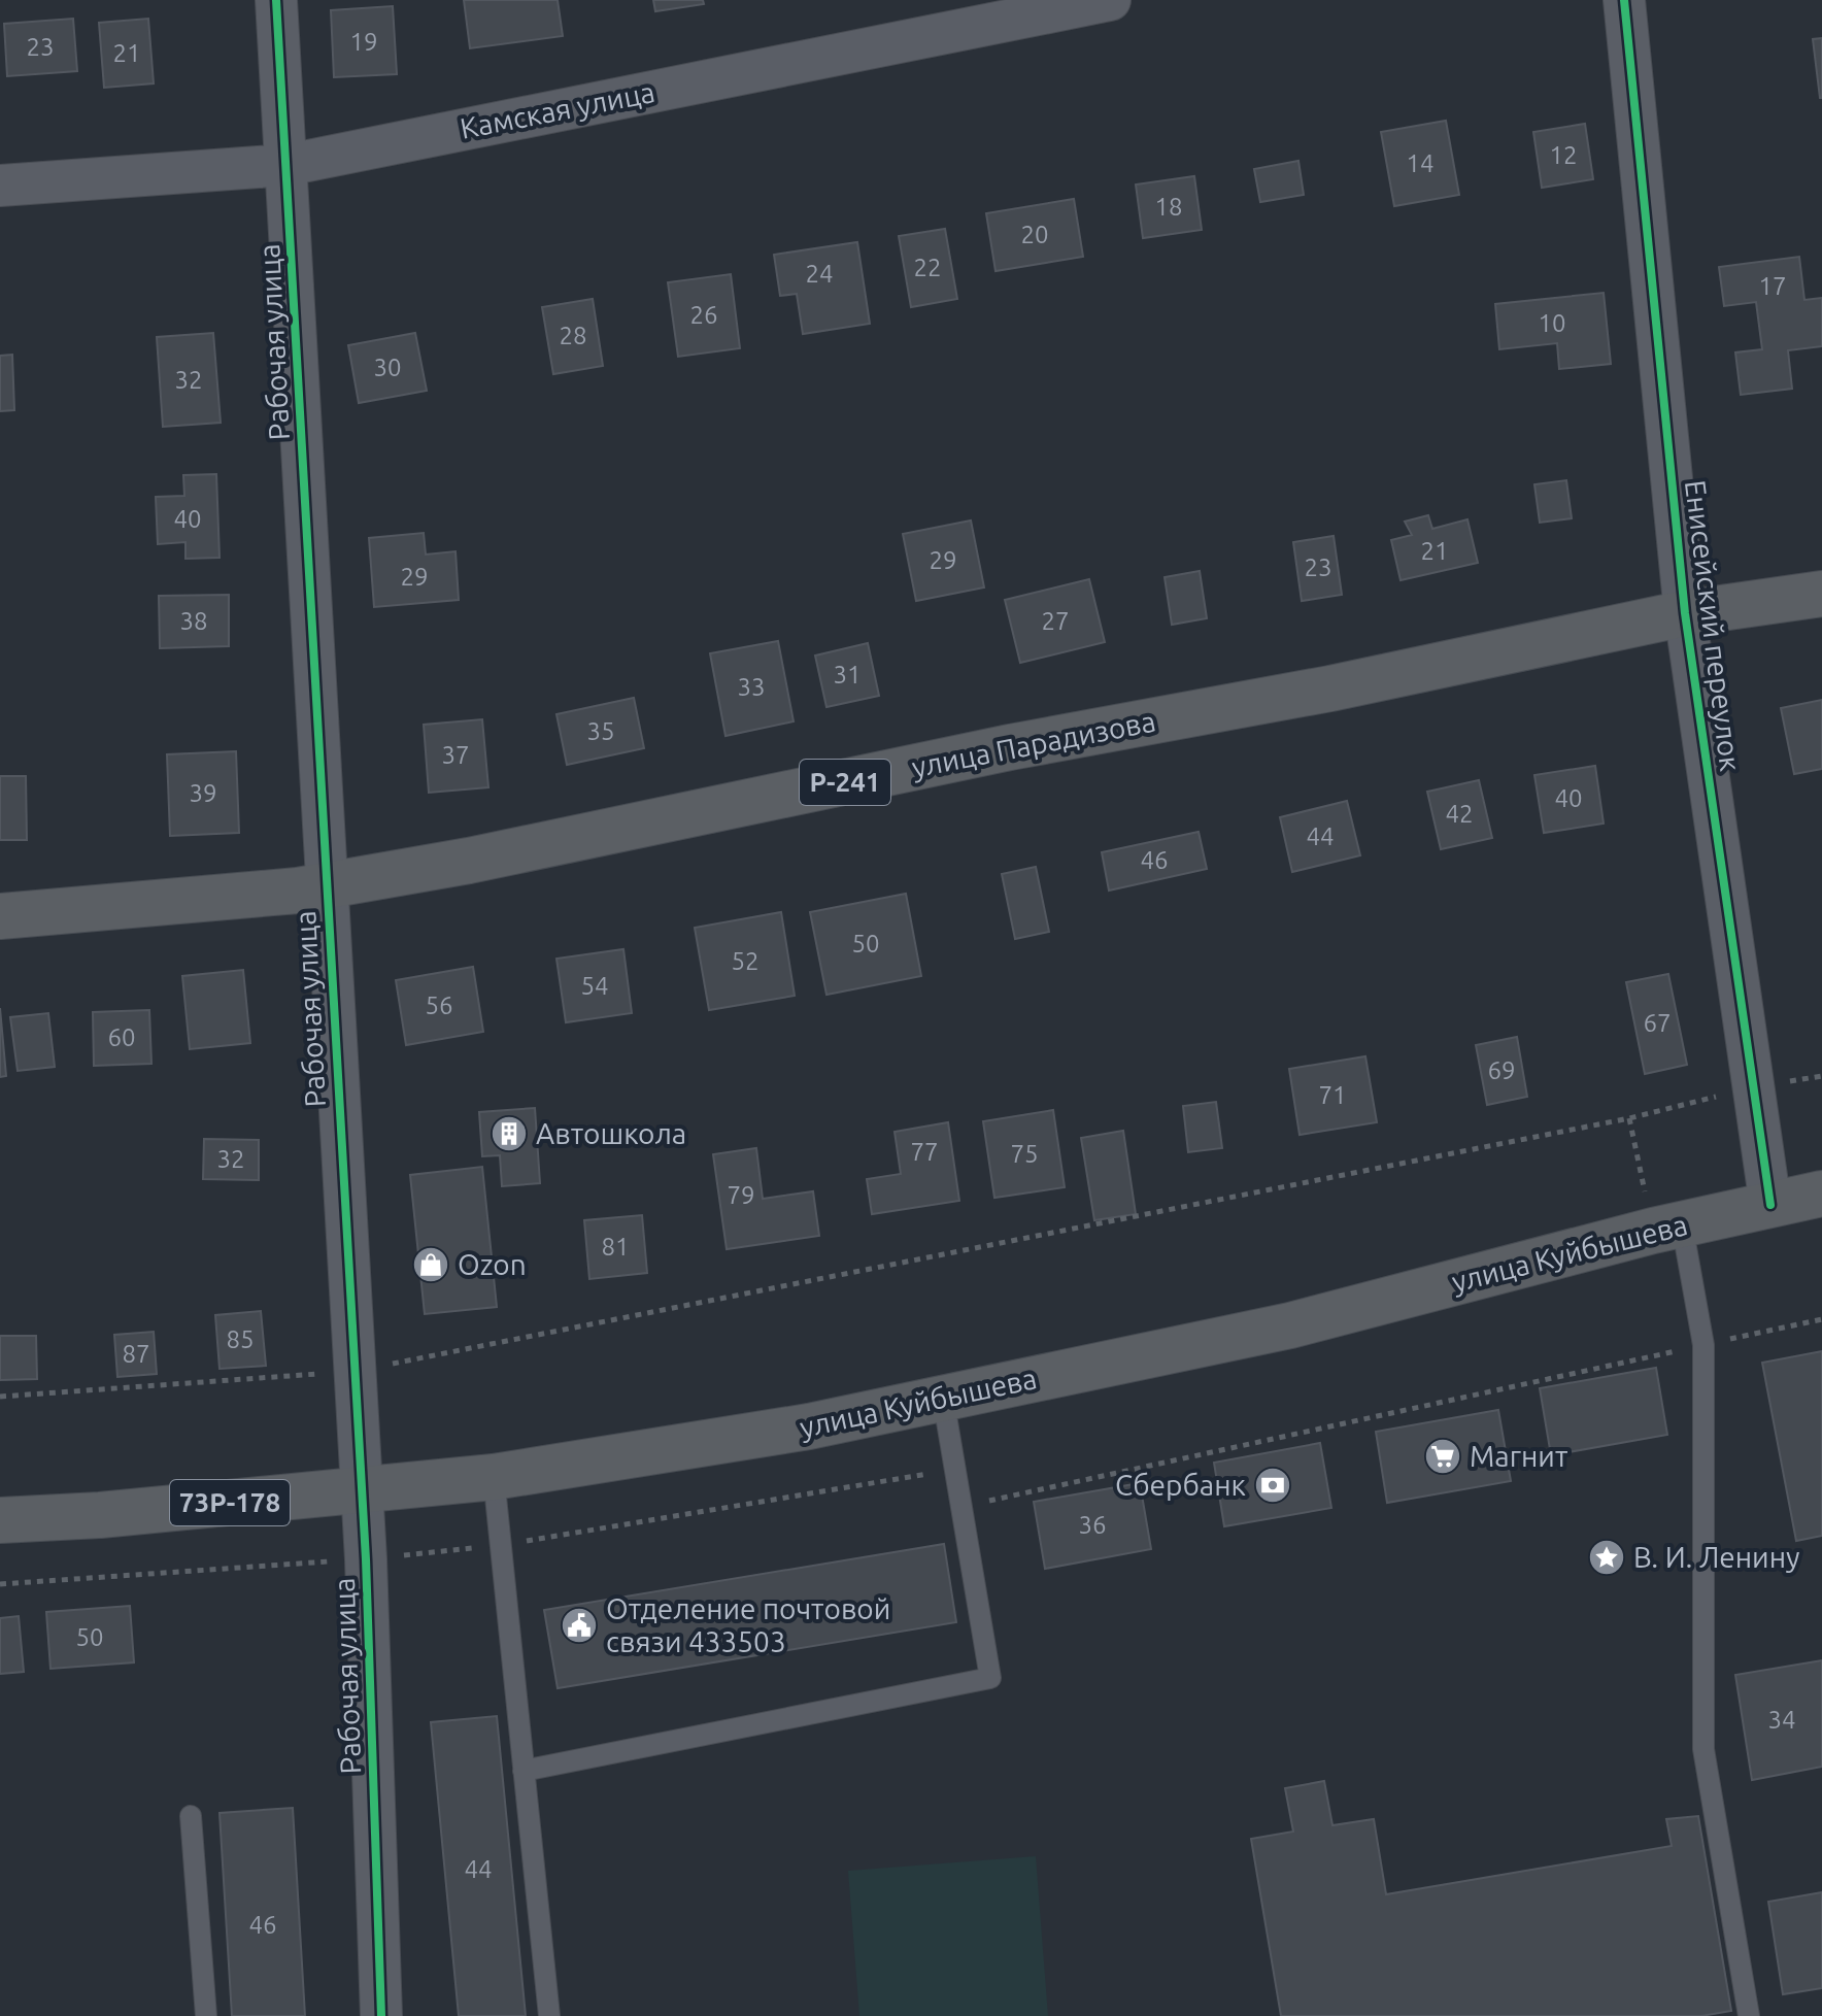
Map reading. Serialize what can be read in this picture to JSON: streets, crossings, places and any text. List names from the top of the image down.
{
  "streets": {
    "highway": [
      "улица Парадизова",
      "Р-241",
      "улица Куйбышева",
      "73Р-178"
    ],
    "street": ["Камская улица", "Рабочая улица", "Енисейский переулок"]
  },
  "crossings": [
    ["Камская улица", "Рабочая улица"],
    ["Рабочая улица", "улица Парадизова"],
    ["Рабочая улица", "улица Куйбышева"],
    ["Енисейский переулок", "улица Парадизова"],
    ["Енисейский переулок", "улица Куйбышева"]
  ],
  "places": {
    "building": ["Автошкола"],
    "shop": ["Ozon"],
    "supermarket": ["Магнит"],
    "bank": ["Сбербанк"],
    "place": ["В. И. Ленину"],
    "public building": ["Отделение почтовой связи 433503"]
  },
  "house_numbers": [
    "19",
    "23",
    "21",
    "12",
    "14",
    "18",
    "20",
    "22",
    "24",
    "17",
    "26",
    "10",
    "28",
    "30",
    "32",
    "40",
    "21",
    "29",
    "23",
    "29",
    "38",
    "27",
    "31",
    "33",
    "35",
    "37",
    "39",
    "40",
    "42",
    "44",
    "46",
    "50",
    "52",
    "54",
    "56",
    "67",
    "60",
    "69",
    "71",
    "77",
    "75",
    "32",
    "79",
    "81",
    "85",
    "87",
    "36",
    "50",
    "34",
    "44",
    "46"
  ]
}
